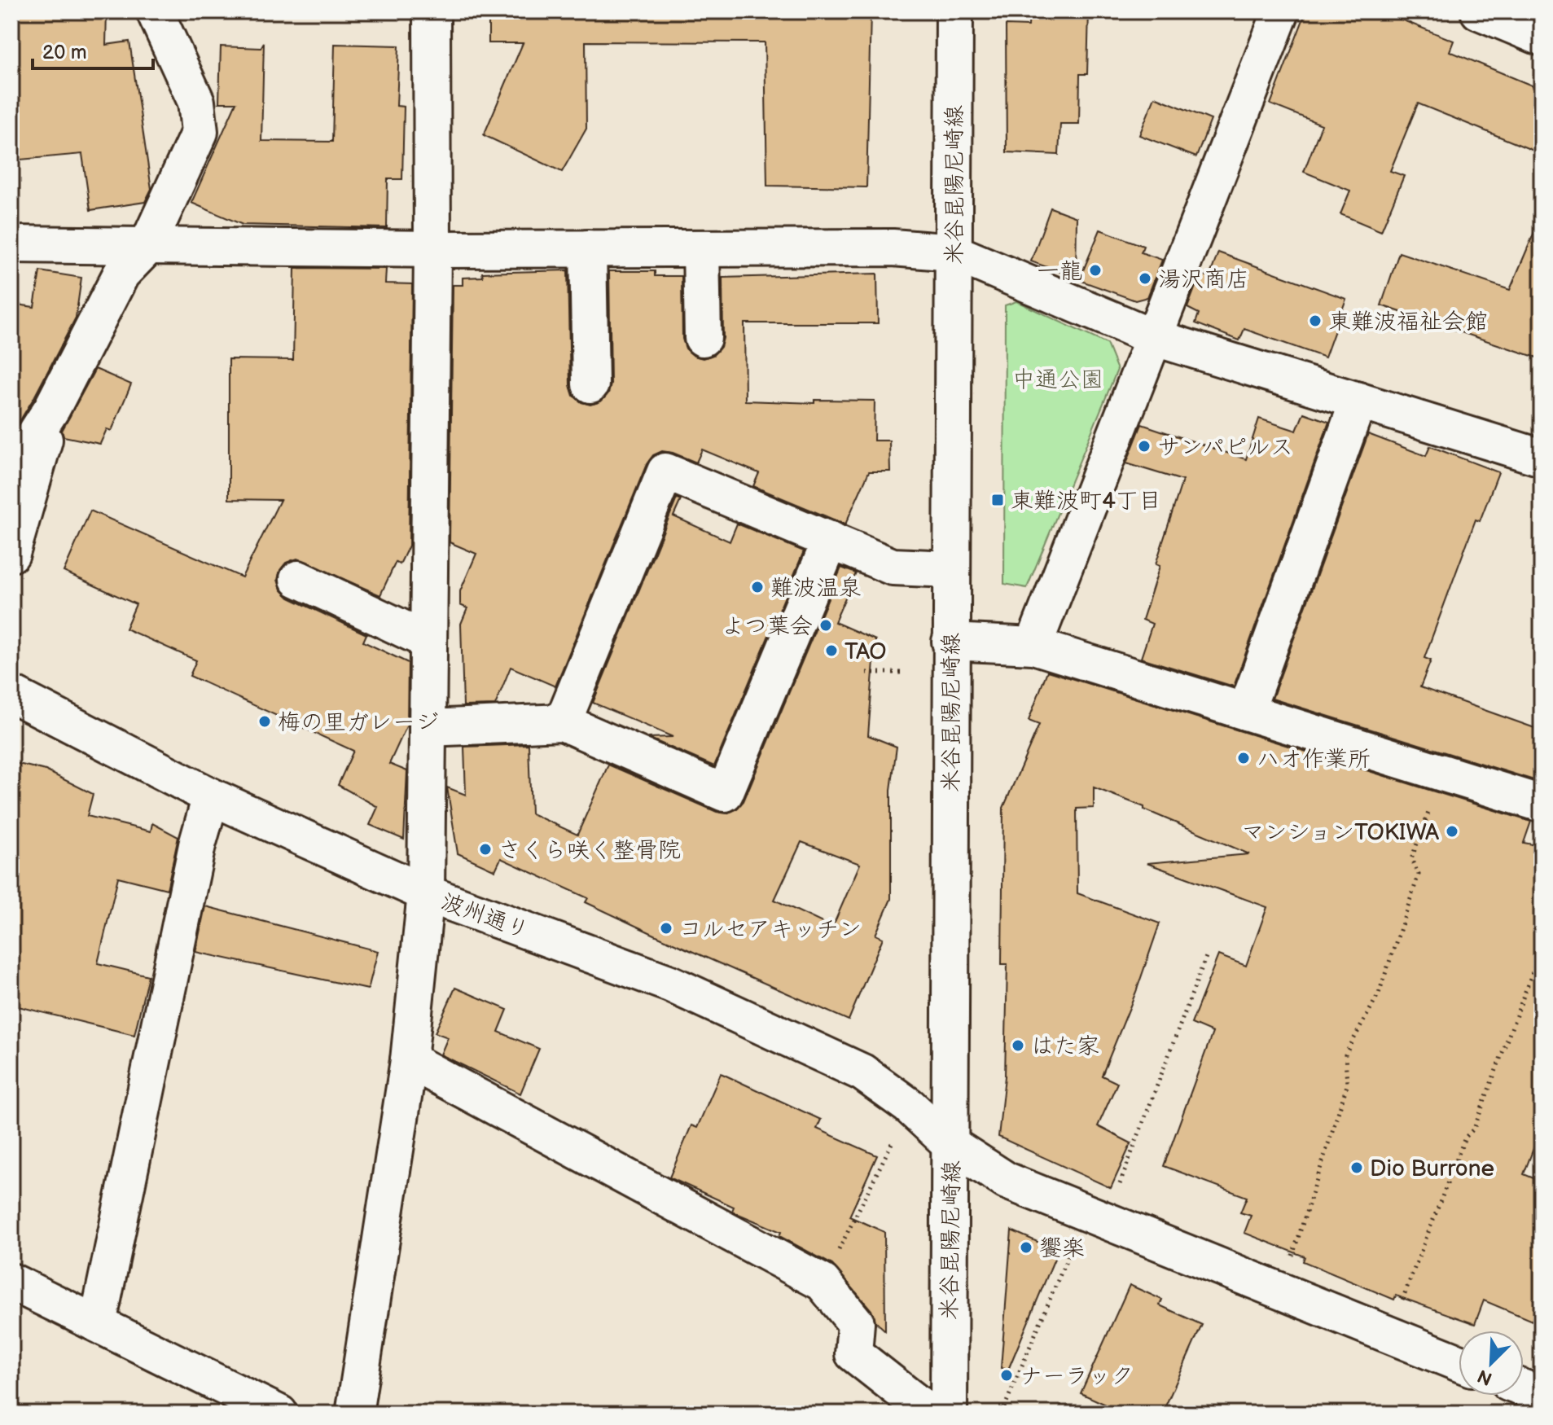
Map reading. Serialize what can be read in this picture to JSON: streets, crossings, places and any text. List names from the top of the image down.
{
  "streets": {
    "street": ["米谷昆陽尼崎線", "波州通り"]
  },
  "crossings": [
    ["米谷昆陽尼崎線", "波州通り"]
  ],
  "parks": ["中通公園"],
  "places": {
    "other": [
      "一龍",
      "湯沢商店",
      "東難波福祉会館",
      "サンパピルス",
      "難波温泉",
      "よつ葉会",
      "TAO",
      "梅の里ガレージ",
      "ハオ作業所",
      "マンションTOKIWA",
      "さくら咲く整骨院",
      "コルセアキッチン",
      "はた家",
      "Dio Burrone",
      "饗楽",
      "ナーラック"
    ],
    "transit": ["東難波町4丁目"]
  },
  "scale_bar": "20 m",
  "north": "bottom left"
}
